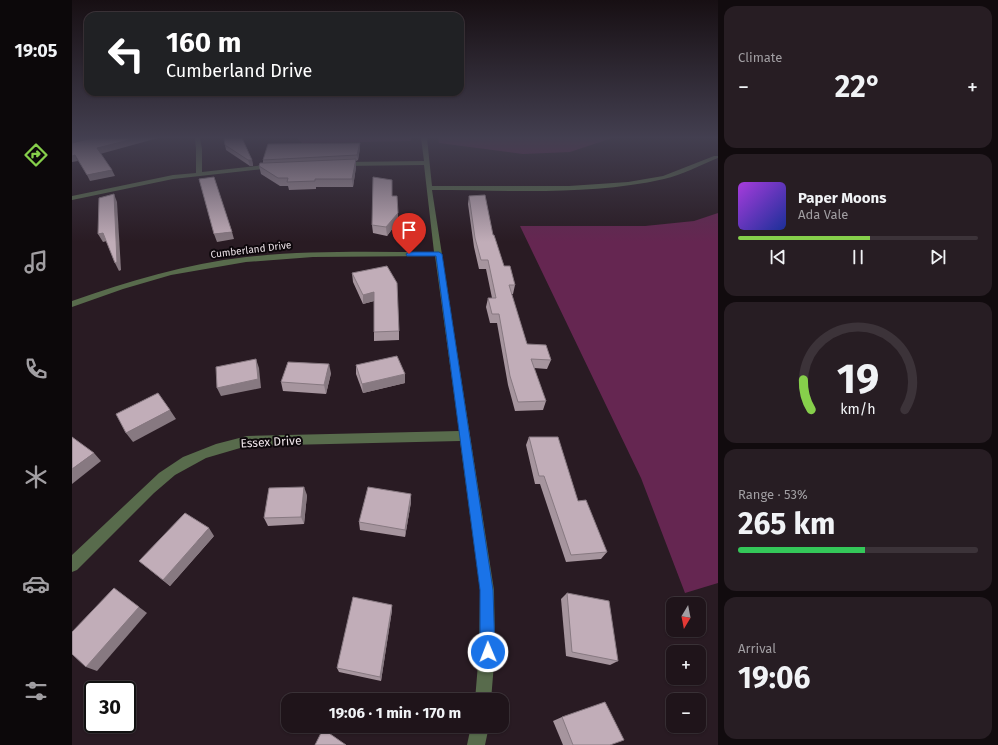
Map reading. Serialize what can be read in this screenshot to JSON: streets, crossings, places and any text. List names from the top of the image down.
{
  "streets": {
    "street": ["Cumberland Drive", "Essex Drive"]
  },
  "north": "bottom",
  "page": {
    "tabs": "19:05",
    "tile": [
      "Climate",
      ["Range · 53%", "265 km"],
      ["Arrival", "19:06"]
    ],
    "turn": ["160 m", "Cumberland Drive"],
    "heat": ["−", "22°", "+"],
    "song": ["Paper Moons", "Ada Vale"],
    "map_buttons": ["+", "−"],
    "limit": "30",
    "trip": "19:06 · 1 min · 170 m",
    "gauge": ["19", "km/h"]
  }
}
